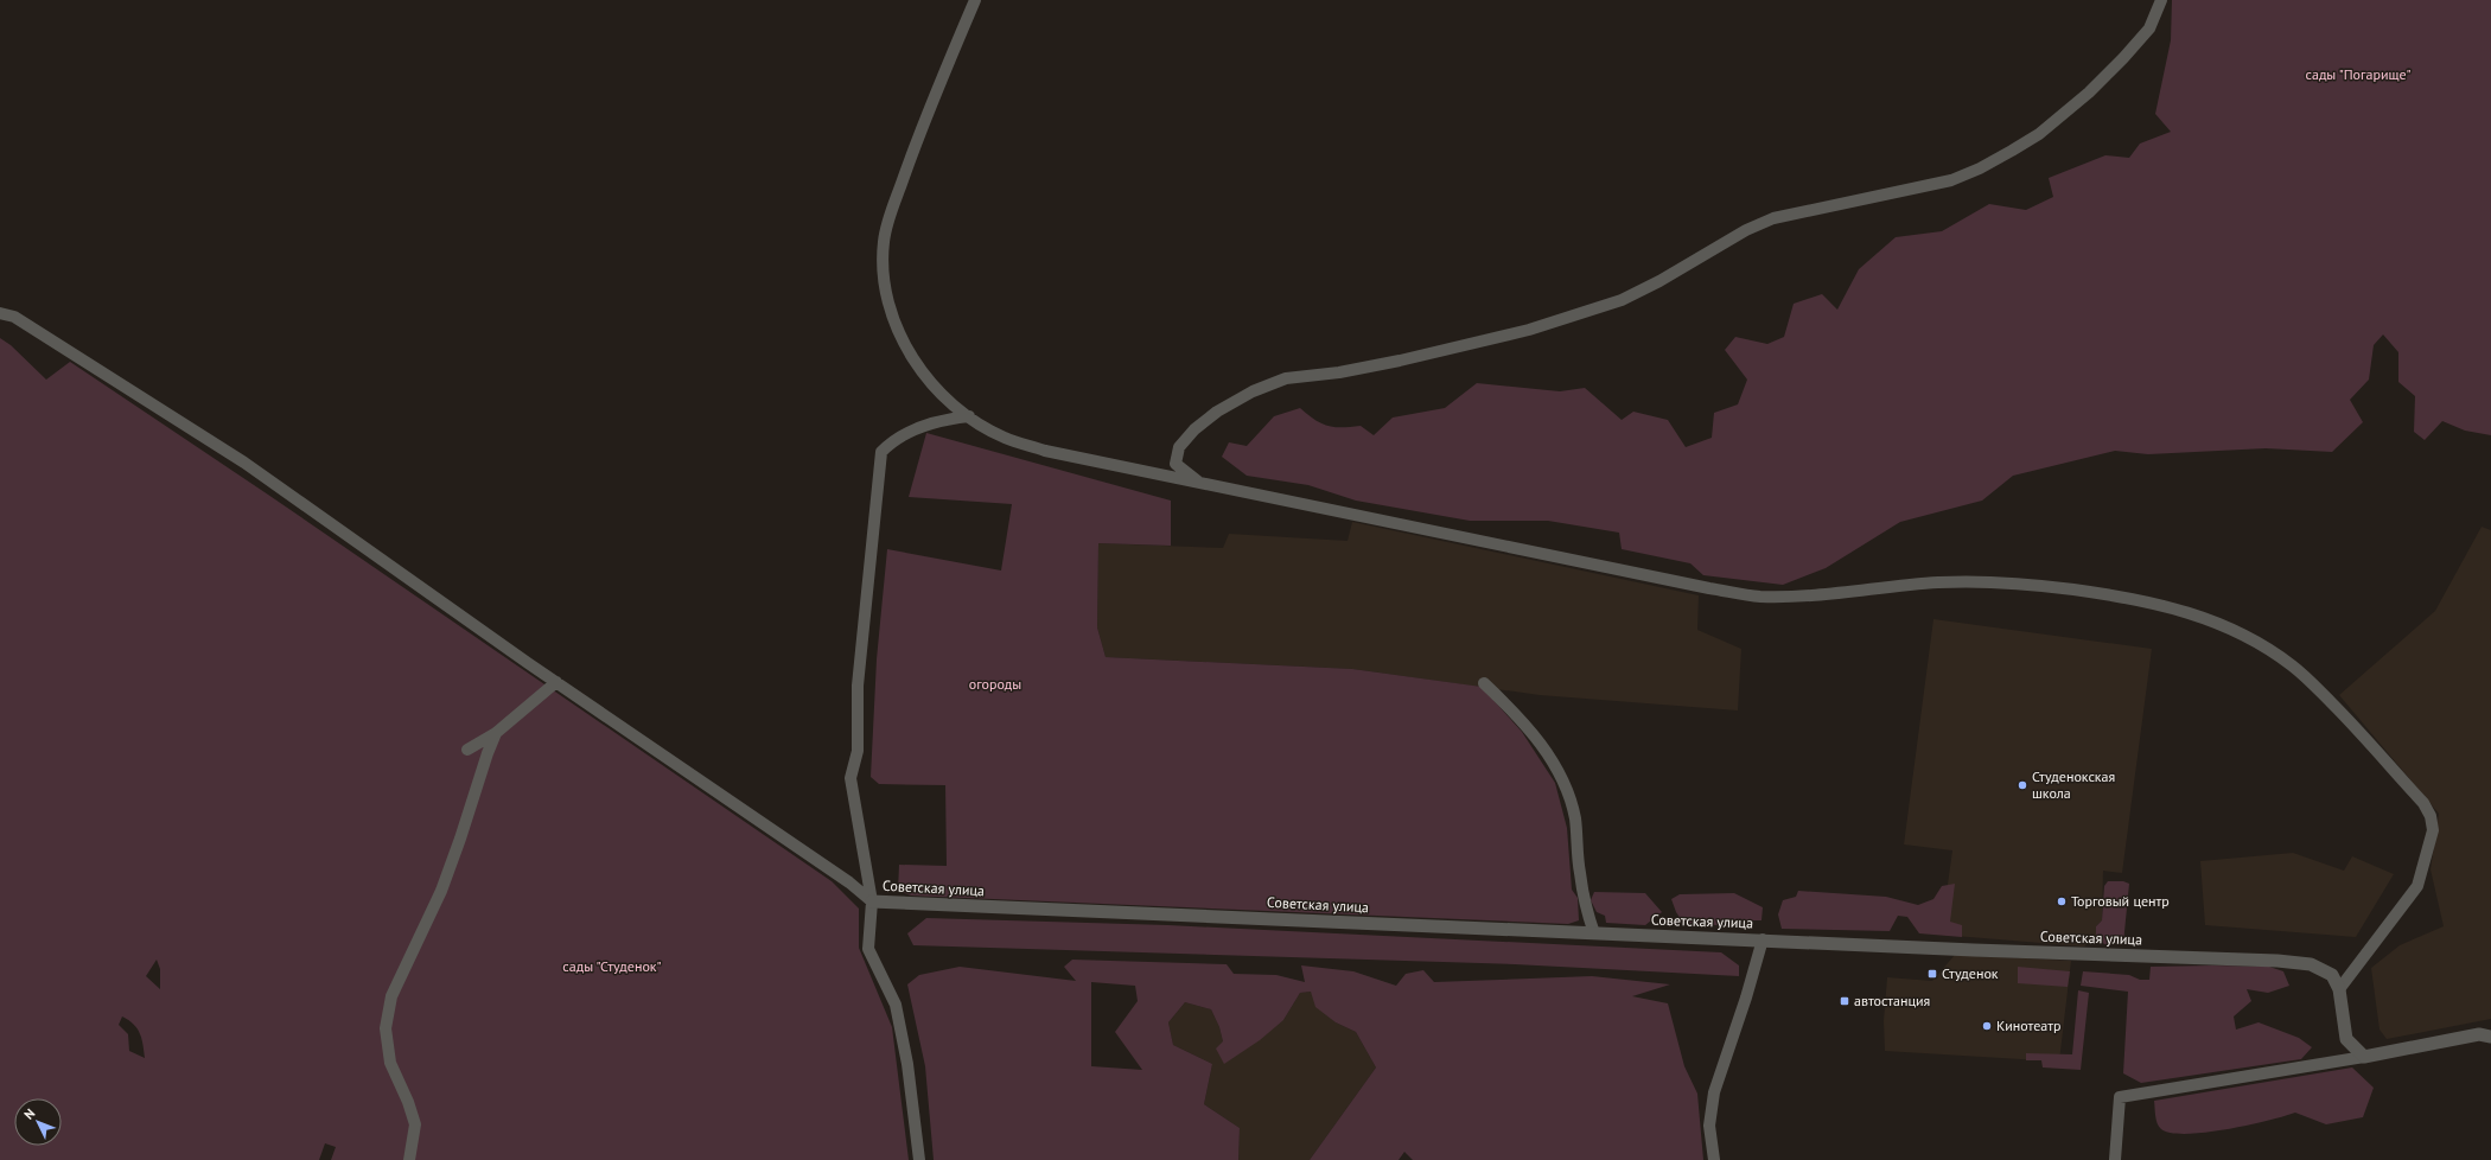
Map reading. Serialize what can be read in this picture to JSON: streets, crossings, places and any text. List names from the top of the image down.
{
  "streets": {
    "street": ["Советская улица"]
  },
  "parks": ["сады \"Погарище\"", "огороды", "сады \"Студенок\""],
  "places": {
    "other": ["Студенокская школа", "Торговый центр", "Кинотеатр"],
    "transit": ["Студенок", "автостанция"]
  },
  "north": "top left"
}
